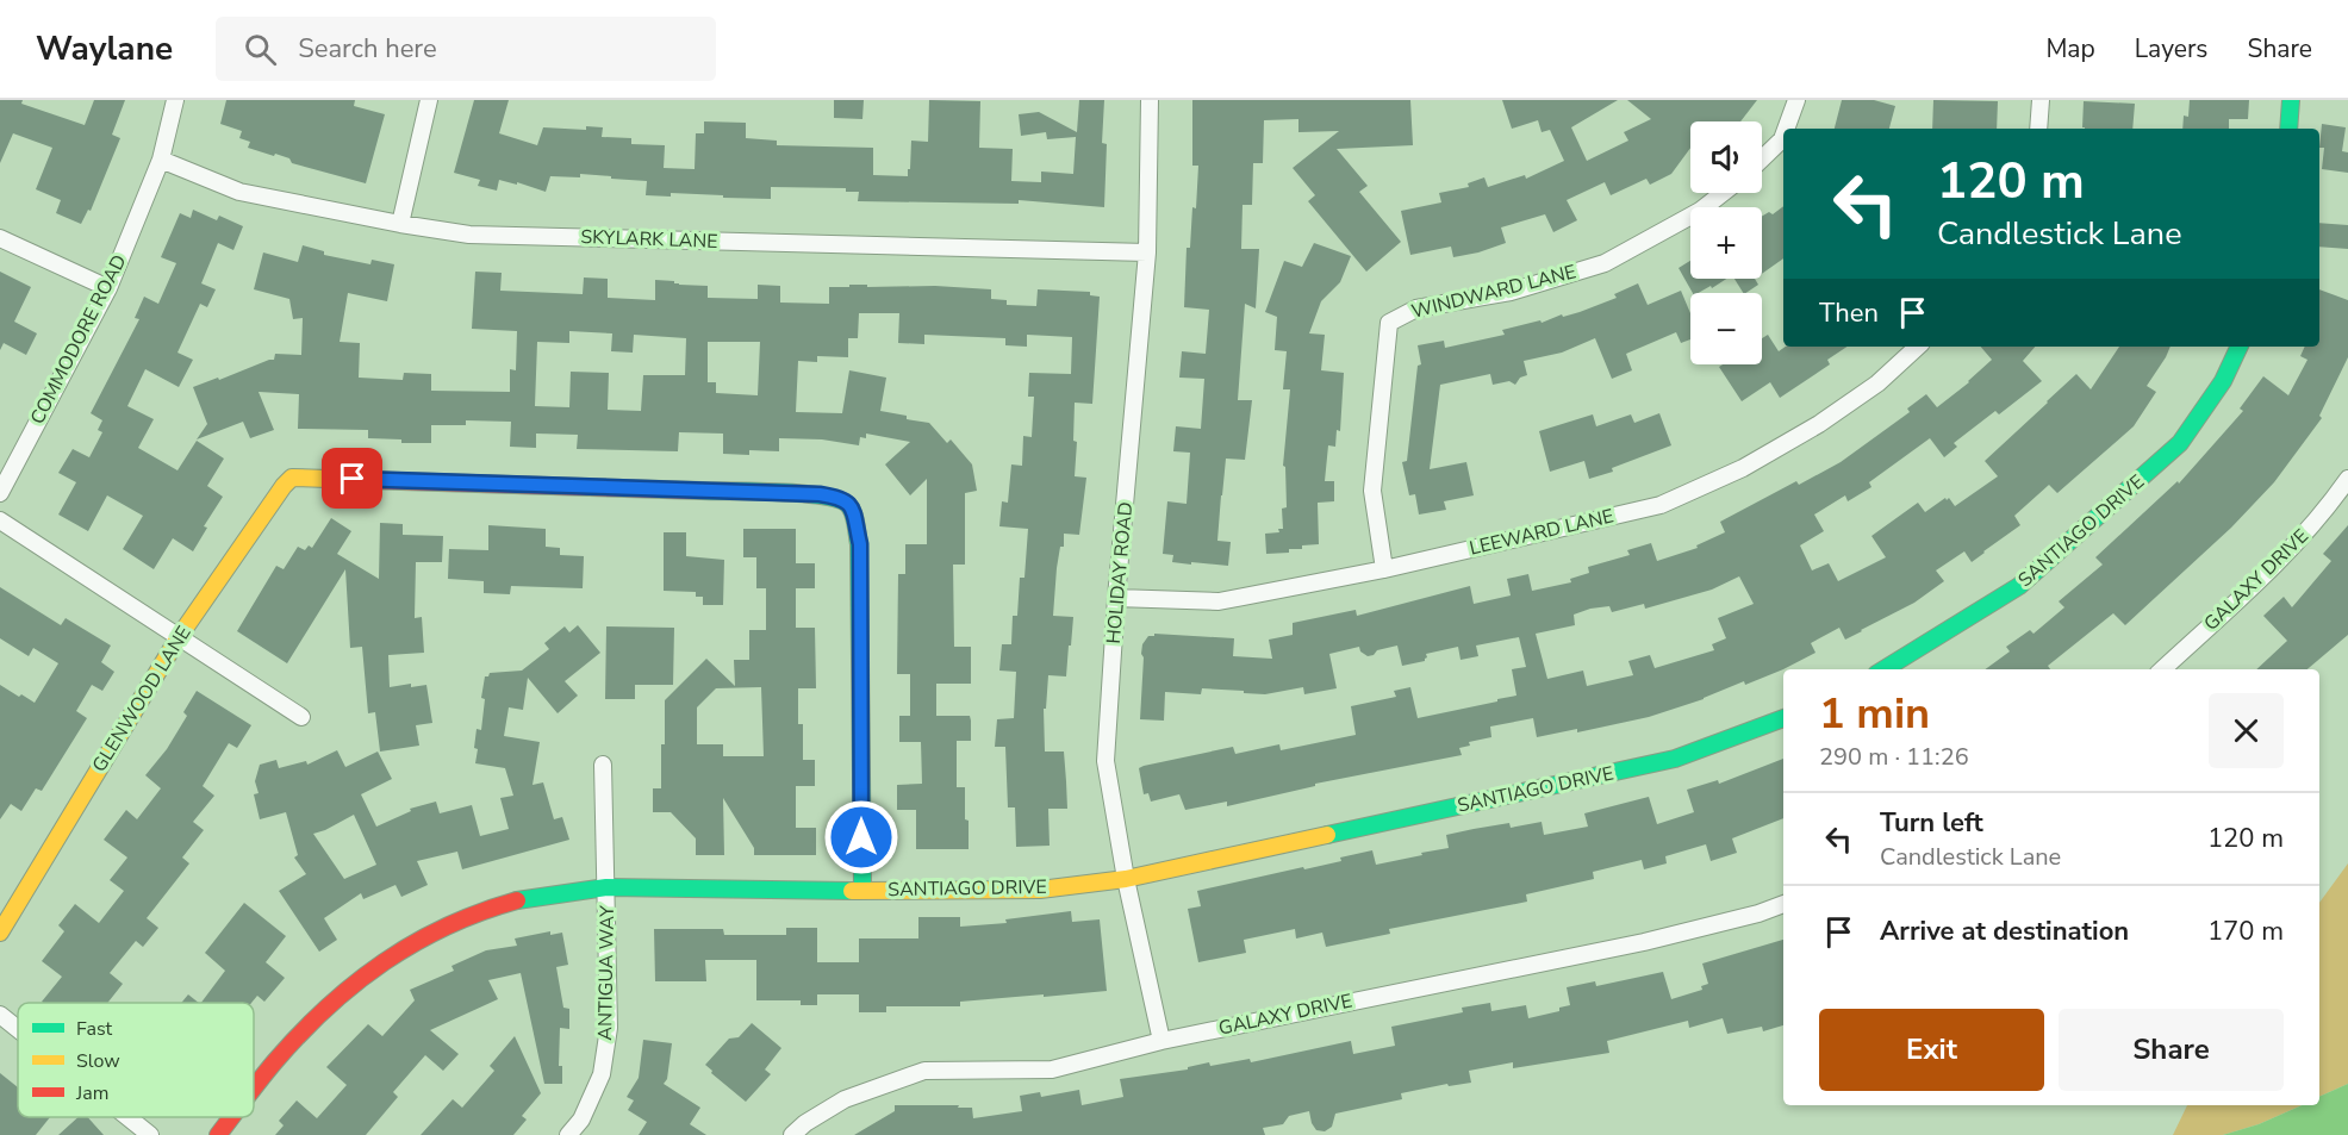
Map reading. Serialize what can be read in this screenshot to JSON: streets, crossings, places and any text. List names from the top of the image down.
{
  "streets": {
    "street": [
      "SKYLARK LANE",
      "WINDWARD LANE",
      "COMMODORE ROAD",
      "SANTIAGO DRIVE",
      "LEEWARD LANE",
      "HOLIDAY ROAD",
      "GALAXY DRIVE",
      "GLENWOOD LANE",
      "ANTIGUA WAY"
    ]
  },
  "crossings": [
    ["SKYLARK LANE", "COMMODORE ROAD"],
    ["SKYLARK LANE", "HOLIDAY ROAD"],
    ["WINDWARD LANE", "LEEWARD LANE"],
    ["SANTIAGO DRIVE", "HOLIDAY ROAD"],
    ["SANTIAGO DRIVE", "GLENWOOD LANE"],
    ["SANTIAGO DRIVE", "ANTIGUA WAY"],
    ["LEEWARD LANE", "HOLIDAY ROAD"],
    ["HOLIDAY ROAD", "GALAXY DRIVE"]
  ],
  "legend": ["Fast", "Slow", "Jam"],
  "page": {
    "header": "Waylane",
    "search": "Search here",
    "nav": ["Map", "Layers", "Share"],
    "map_buttons": ["+", "−"],
    "turn": ["120 m", "Candlestick Lane"],
    "then": "Then",
    "heading": ["1 min", "290 m · 11:26"],
    "list": [
      {
        "name": "Turn left",
        "note": "Candlestick Lane",
        "value": "120 m"
      },
      {
        "name": "Arrive at destination",
        "value": "170 m"
      }
    ],
    "buttons": ["Exit", "Share"]
  }
}
